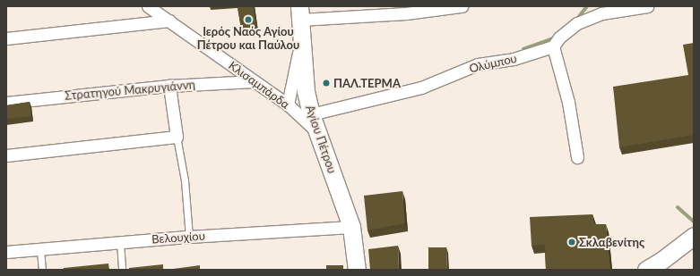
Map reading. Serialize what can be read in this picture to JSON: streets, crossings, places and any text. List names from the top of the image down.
{
  "streets": {
    "street": [
      "Ολύμπου",
      "Κλισαμπάρδα",
      "Στρατηγού Μακρυγιάννη",
      "Αγίου Πέτρου",
      "Βελουχίου"
    ]
  },
  "crossings": [
    ["Ολύμπου", "Αγίου Πέτρου"],
    ["Κλισαμπάρδα", "Στρατηγού Μακρυγιάννη"],
    ["Κλισαμπάρδα", "Αγίου Πέτρου"],
    ["Αγίου Πέτρου", "Βελουχίου"]
  ],
  "places": ["Ιερός Ναός Αγίου Πέτρου και Παύλου", "ΠΑΛ.ΤΕΡΜΑ", "Σκλαβενίτης"]
}
